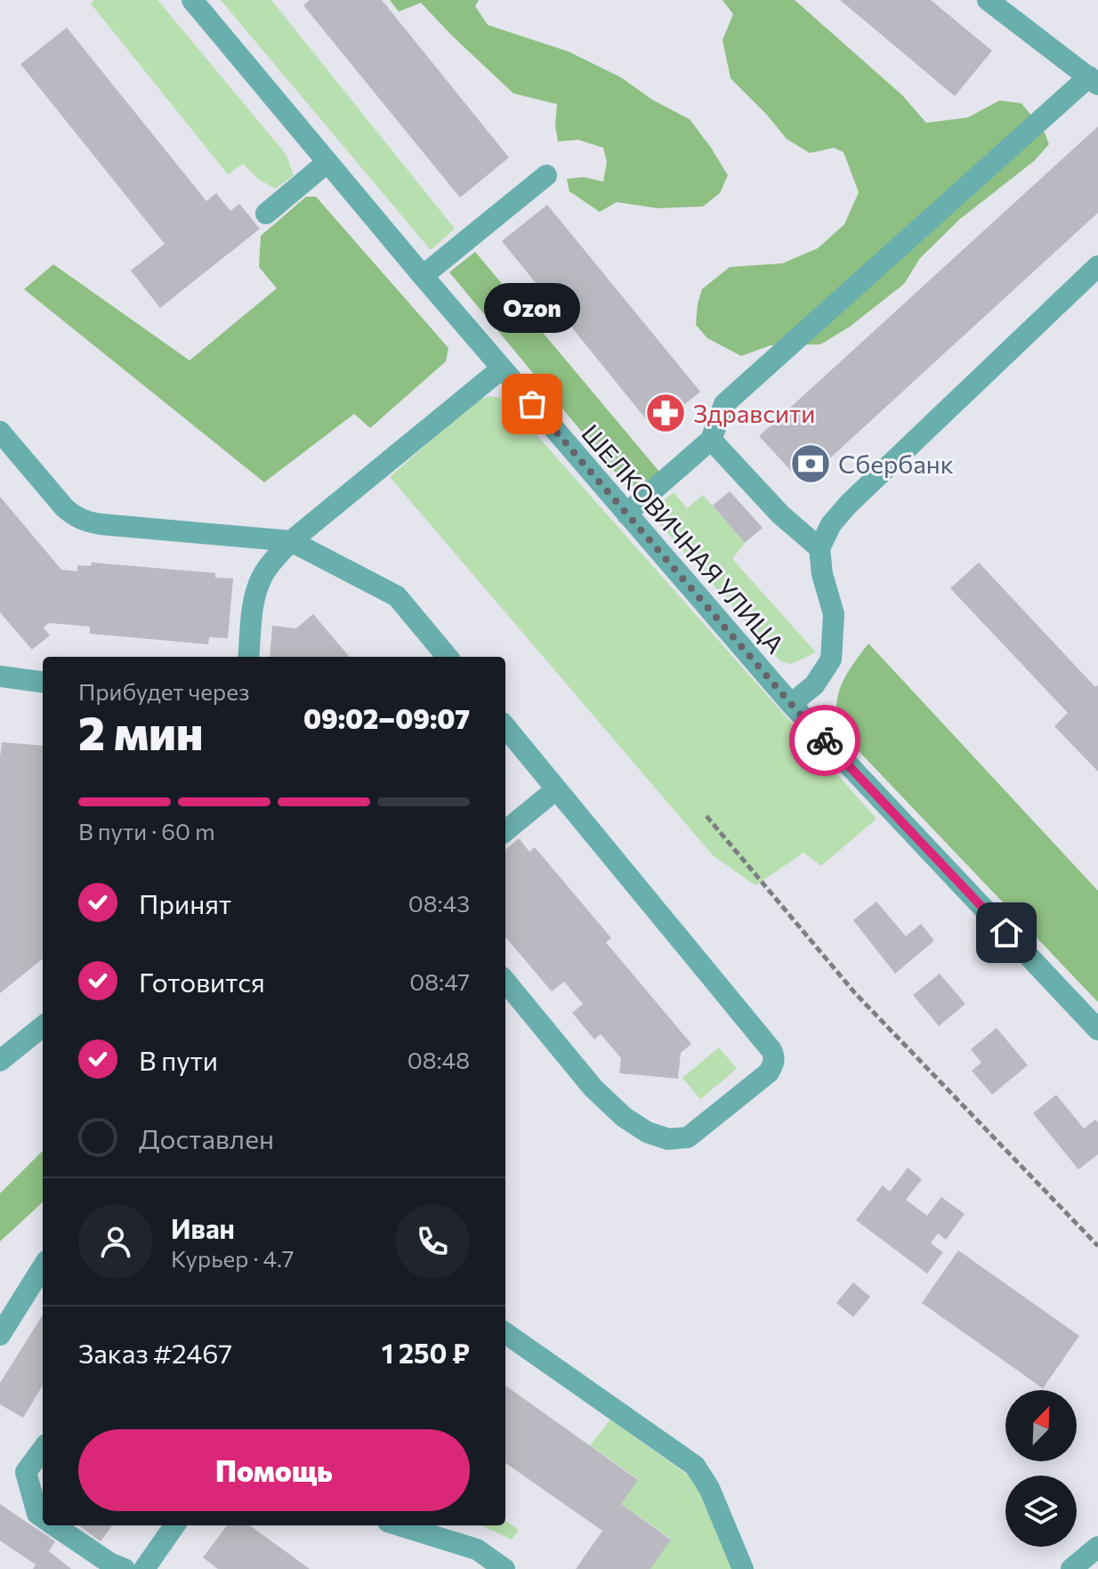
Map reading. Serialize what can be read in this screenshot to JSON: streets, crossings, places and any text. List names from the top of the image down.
{
  "streets": {
    "street": ["ШЕЛКОВИЧНАЯ УЛИЦА"]
  },
  "places": {
    "other": ["Ozon"],
    "pharmacy": ["Здравсити"],
    "bank": ["Сбербанк"]
  },
  "north": "top right",
  "page": {
    "bubble": "Ozon",
    "heading": ["2 мин", "Прибудет через", "09:02–09:07"],
    "panel": [
      "Иван",
      "Курьер · 4.7",
      "Заказ #2467",
      "1 250 ₽"
    ],
    "bar": "В пути · 60 m",
    "list": [
      ["Принят", "08:43"],
      ["Готовится", "08:47"],
      ["В пути", "08:48"],
      "Доставлен"
    ],
    "buttons": "Помощь"
  }
}
